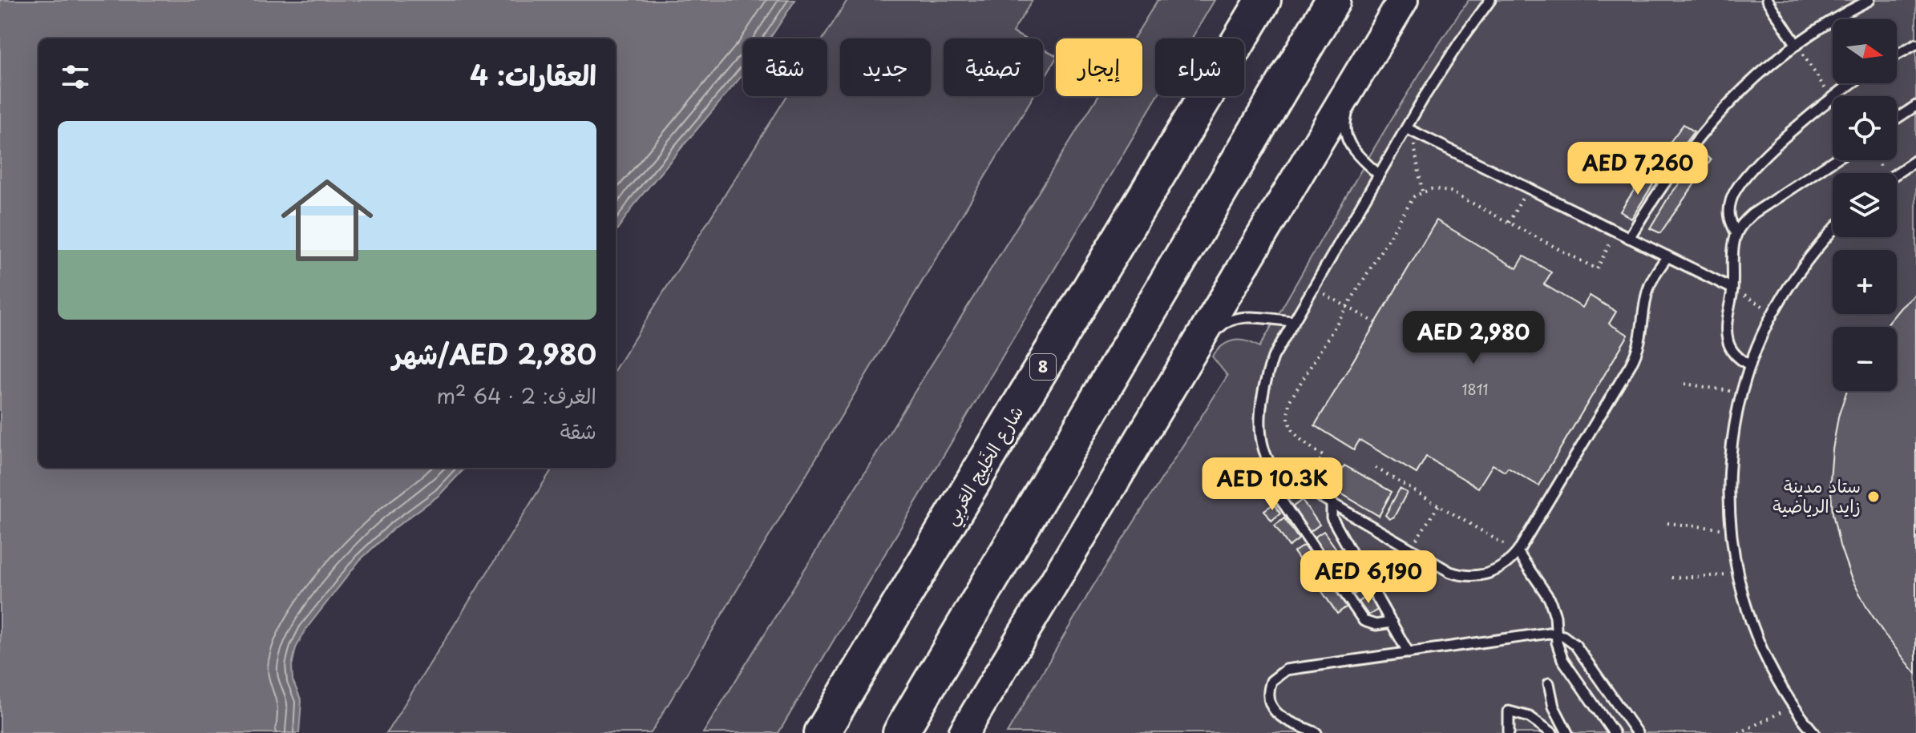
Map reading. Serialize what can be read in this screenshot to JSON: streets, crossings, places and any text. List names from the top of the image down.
{
  "streets": {
    "highway": ["8", "شارع الخَلِيج العَربِي"]
  },
  "places": ["ستاد مدينة زايد الرياضية"],
  "house_numbers": ["1811"],
  "north": "right",
  "page": {
    "map_buttons": ["+", "−"],
    "chip": [
      "شراء",
      "إيجار",
      "تصفية",
      "جديد",
      "شقة"
    ],
    "heading": "العقارات: 4",
    "list": [
      {
        "name": "AED 2,980/شهر",
        "note": "الغرف: 2 · 64 m² · شقة"
      }
    ],
    "price": [
      "AED 7,260",
      "AED 2,980",
      "AED 10.3K",
      "AED 6,190"
    ]
  }
}
